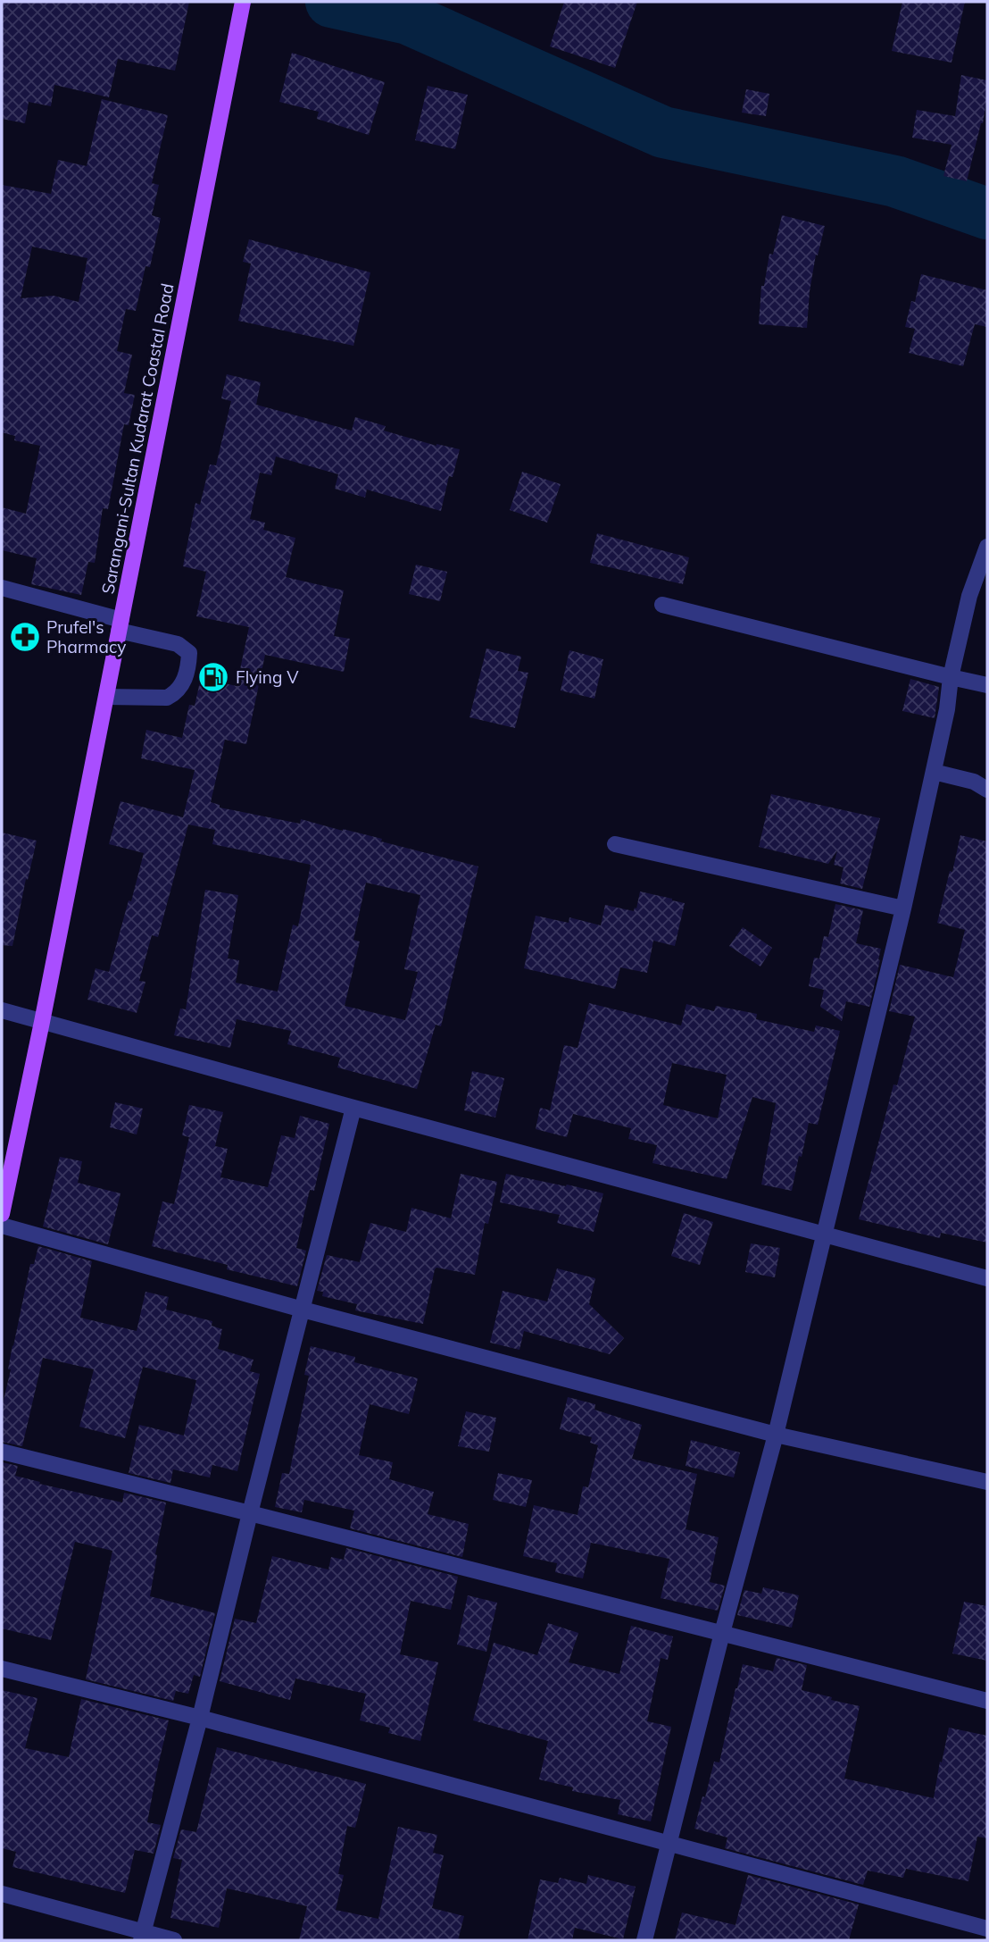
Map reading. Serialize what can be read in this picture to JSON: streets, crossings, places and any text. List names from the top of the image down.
{
  "streets": {
    "main road": ["Sarangani-Sultan Kudarat Coastal Road"]
  },
  "places": {
    "pharmacy": ["Prufel's Pharmacy"],
    "fuel station": ["Flying V"]
  }
}
